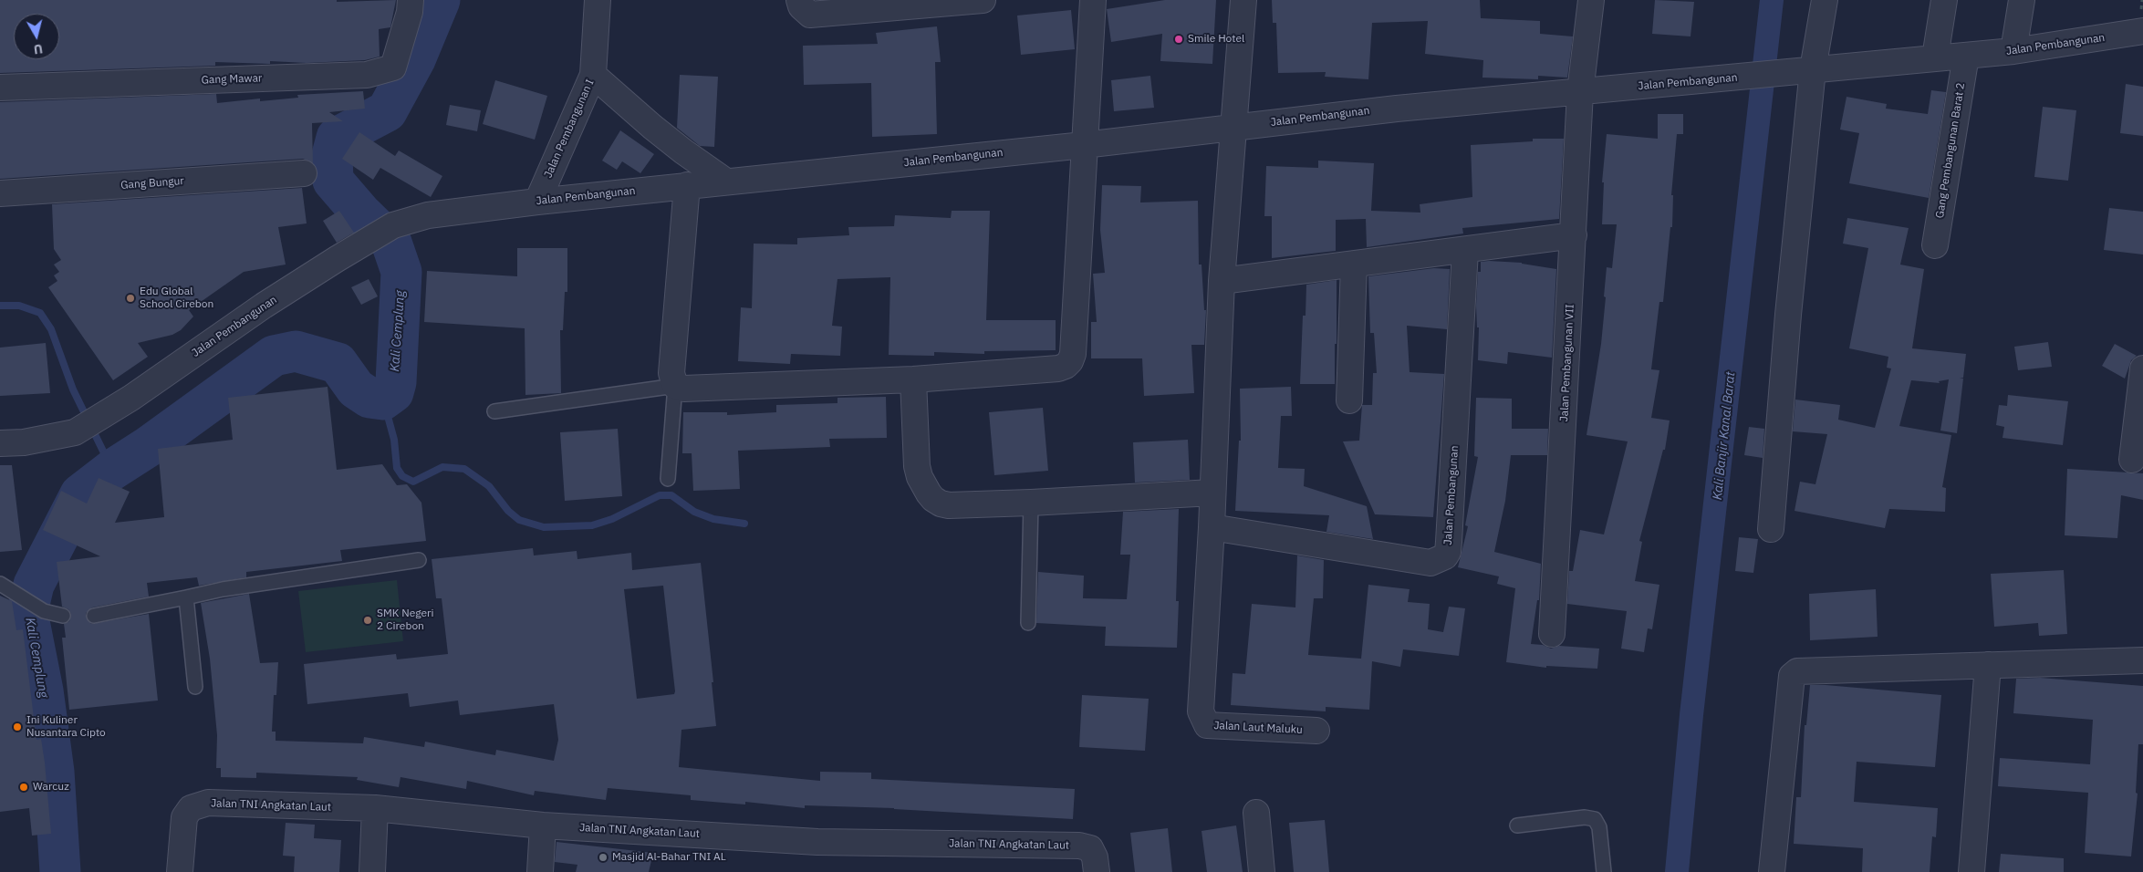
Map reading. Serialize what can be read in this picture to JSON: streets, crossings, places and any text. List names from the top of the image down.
{
  "streets": {
    "street": [
      "Jalan Pembangunan",
      "Gang Mawar",
      "Jalan Pembangunan I",
      "Gang Pembangunan Barat 2",
      "Gang Bungur",
      "Jalan Pembangunan VII",
      "Jalan Laut Maluku",
      "Jalan TNI Angkatan Laut"
    ]
  },
  "crossings": [
    ["Jalan Pembangunan", "Jalan Pembangunan I"],
    ["Jalan Pembangunan", "Gang Pembangunan Barat 2"],
    ["Jalan Pembangunan", "Jalan Pembangunan VII"],
    ["Jalan Pembangunan", "Jalan Laut Maluku"]
  ],
  "water": ["Kali Cemplung", "Kali Banjir Kanal Barat"],
  "places": [
    "Smile Hotel",
    "Edu Global School Cirebon",
    "SMK Negeri 2 Cirebon",
    "Ini Kuliner Nusantara Cipto",
    "Warcuz",
    "Masjid Al-Bahar TNI AL"
  ],
  "north": "bottom"
}
